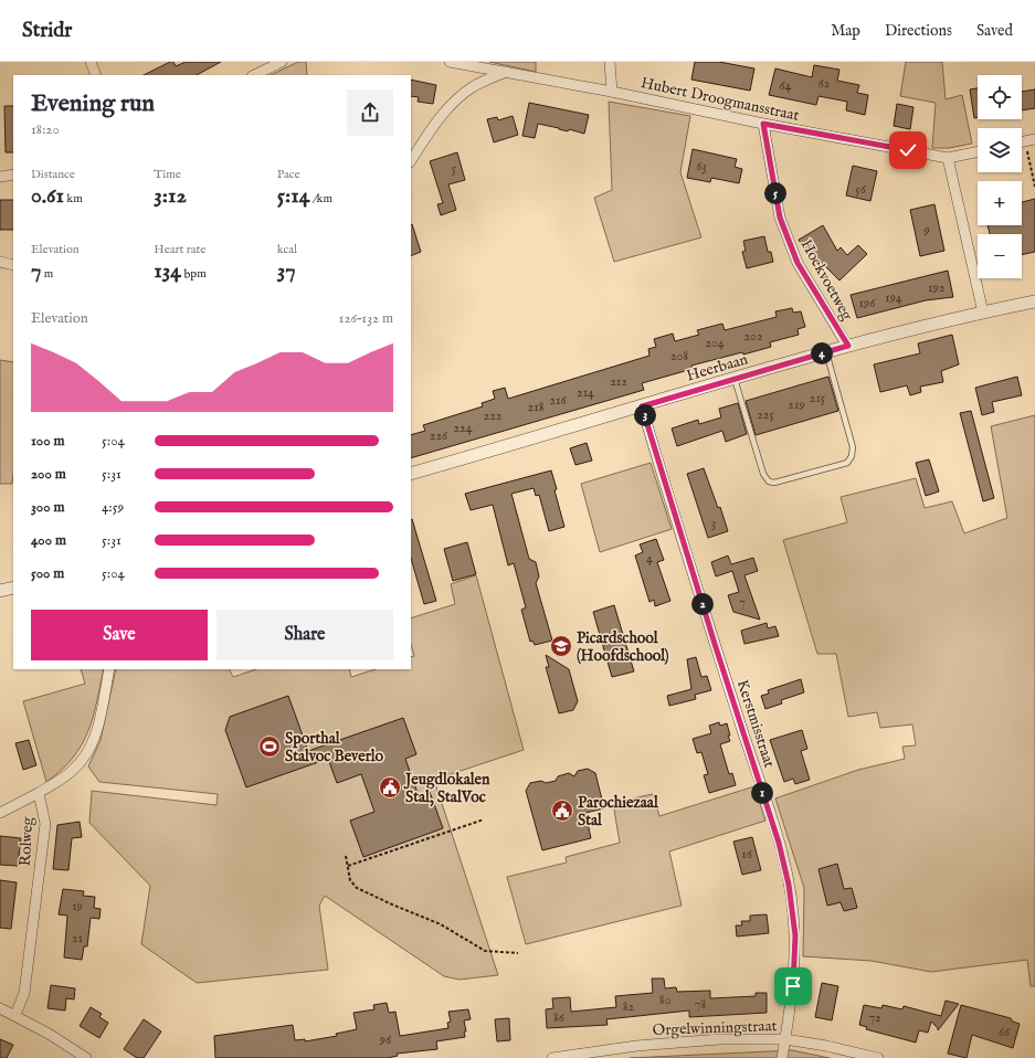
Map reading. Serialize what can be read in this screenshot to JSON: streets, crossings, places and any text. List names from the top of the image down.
{
  "streets": {
    "street": [
      "Hubert Droogmansstraat",
      "Hoekvoetweg",
      "Heerbaan",
      "Kerstmisstraat",
      "Rolweg",
      "Orgelwinningstraat"
    ]
  },
  "crossings": [
    ["Hubert Droogmansstraat", "Hoekvoetweg"],
    ["Hoekvoetweg", "Heerbaan"],
    ["Heerbaan", "Kerstmisstraat"],
    ["Kerstmisstraat", "Orgelwinningstraat"]
  ],
  "places": {
    "school or university": ["Picardschool (Hoofdschool)"],
    "sports": ["Sporthal Stalvoc Beverlo"],
    "public building": ["Jeugdlokalen Stal, StalVoc", "Parochiezaal Stal"]
  },
  "house_numbers": [
    "62",
    "64",
    "63",
    "5",
    "56",
    "9",
    "192",
    "194",
    "196",
    "202",
    "204",
    "208",
    "212",
    "214",
    "215",
    "216",
    "219",
    "218",
    "225",
    "222",
    "224",
    "226",
    "3",
    "4",
    "7",
    "16",
    "19",
    "21",
    "80",
    "78",
    "82",
    "86",
    "72",
    "66",
    "96"
  ],
  "page": {
    "header": "Stridr",
    "nav": ["Map", "Directions", "Saved"],
    "map_buttons": ["+", "−"],
    "heading": ["Evening run", "18:20"],
    "stats": [
      ["Distance", "0.61 km"],
      ["Time", "3:12"],
      ["Pace", "5:14 /km"],
      ["Elevation", "7 m"],
      ["Heart rate", "134 bpm"],
      ["kcal", "37"]
    ],
    "pins": [
      "5",
      "4",
      "3",
      "2",
      "1"
    ],
    "chart": ["Elevation", "126–132 m"],
    "list": [
      {
        "name": "100 m",
        "note": "5:04"
      },
      {
        "name": "200 m",
        "note": "5:31"
      },
      {
        "name": "300 m",
        "note": "4:59"
      },
      {
        "name": "400 m",
        "note": "5:31"
      },
      {
        "name": "500 m",
        "note": "5:04"
      }
    ],
    "buttons": ["Save", "Share"]
  }
}
